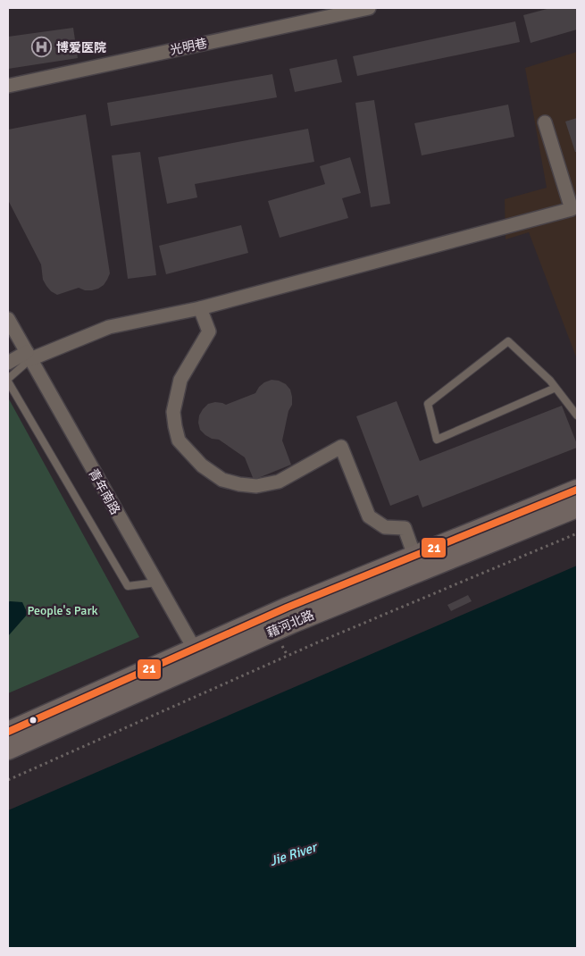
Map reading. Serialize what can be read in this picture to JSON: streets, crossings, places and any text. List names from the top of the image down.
{
  "streets": {
    "main road": ["藉河北路"],
    "street": ["光明巷", "青年南路"]
  },
  "crossings": [
    ["青年南路", "藉河北路"]
  ],
  "water": ["Jie River"],
  "parks": ["People's Park"],
  "places": {
    "hospital": ["博爱医院"]
  },
  "lines": ["transit line 21"]
}
